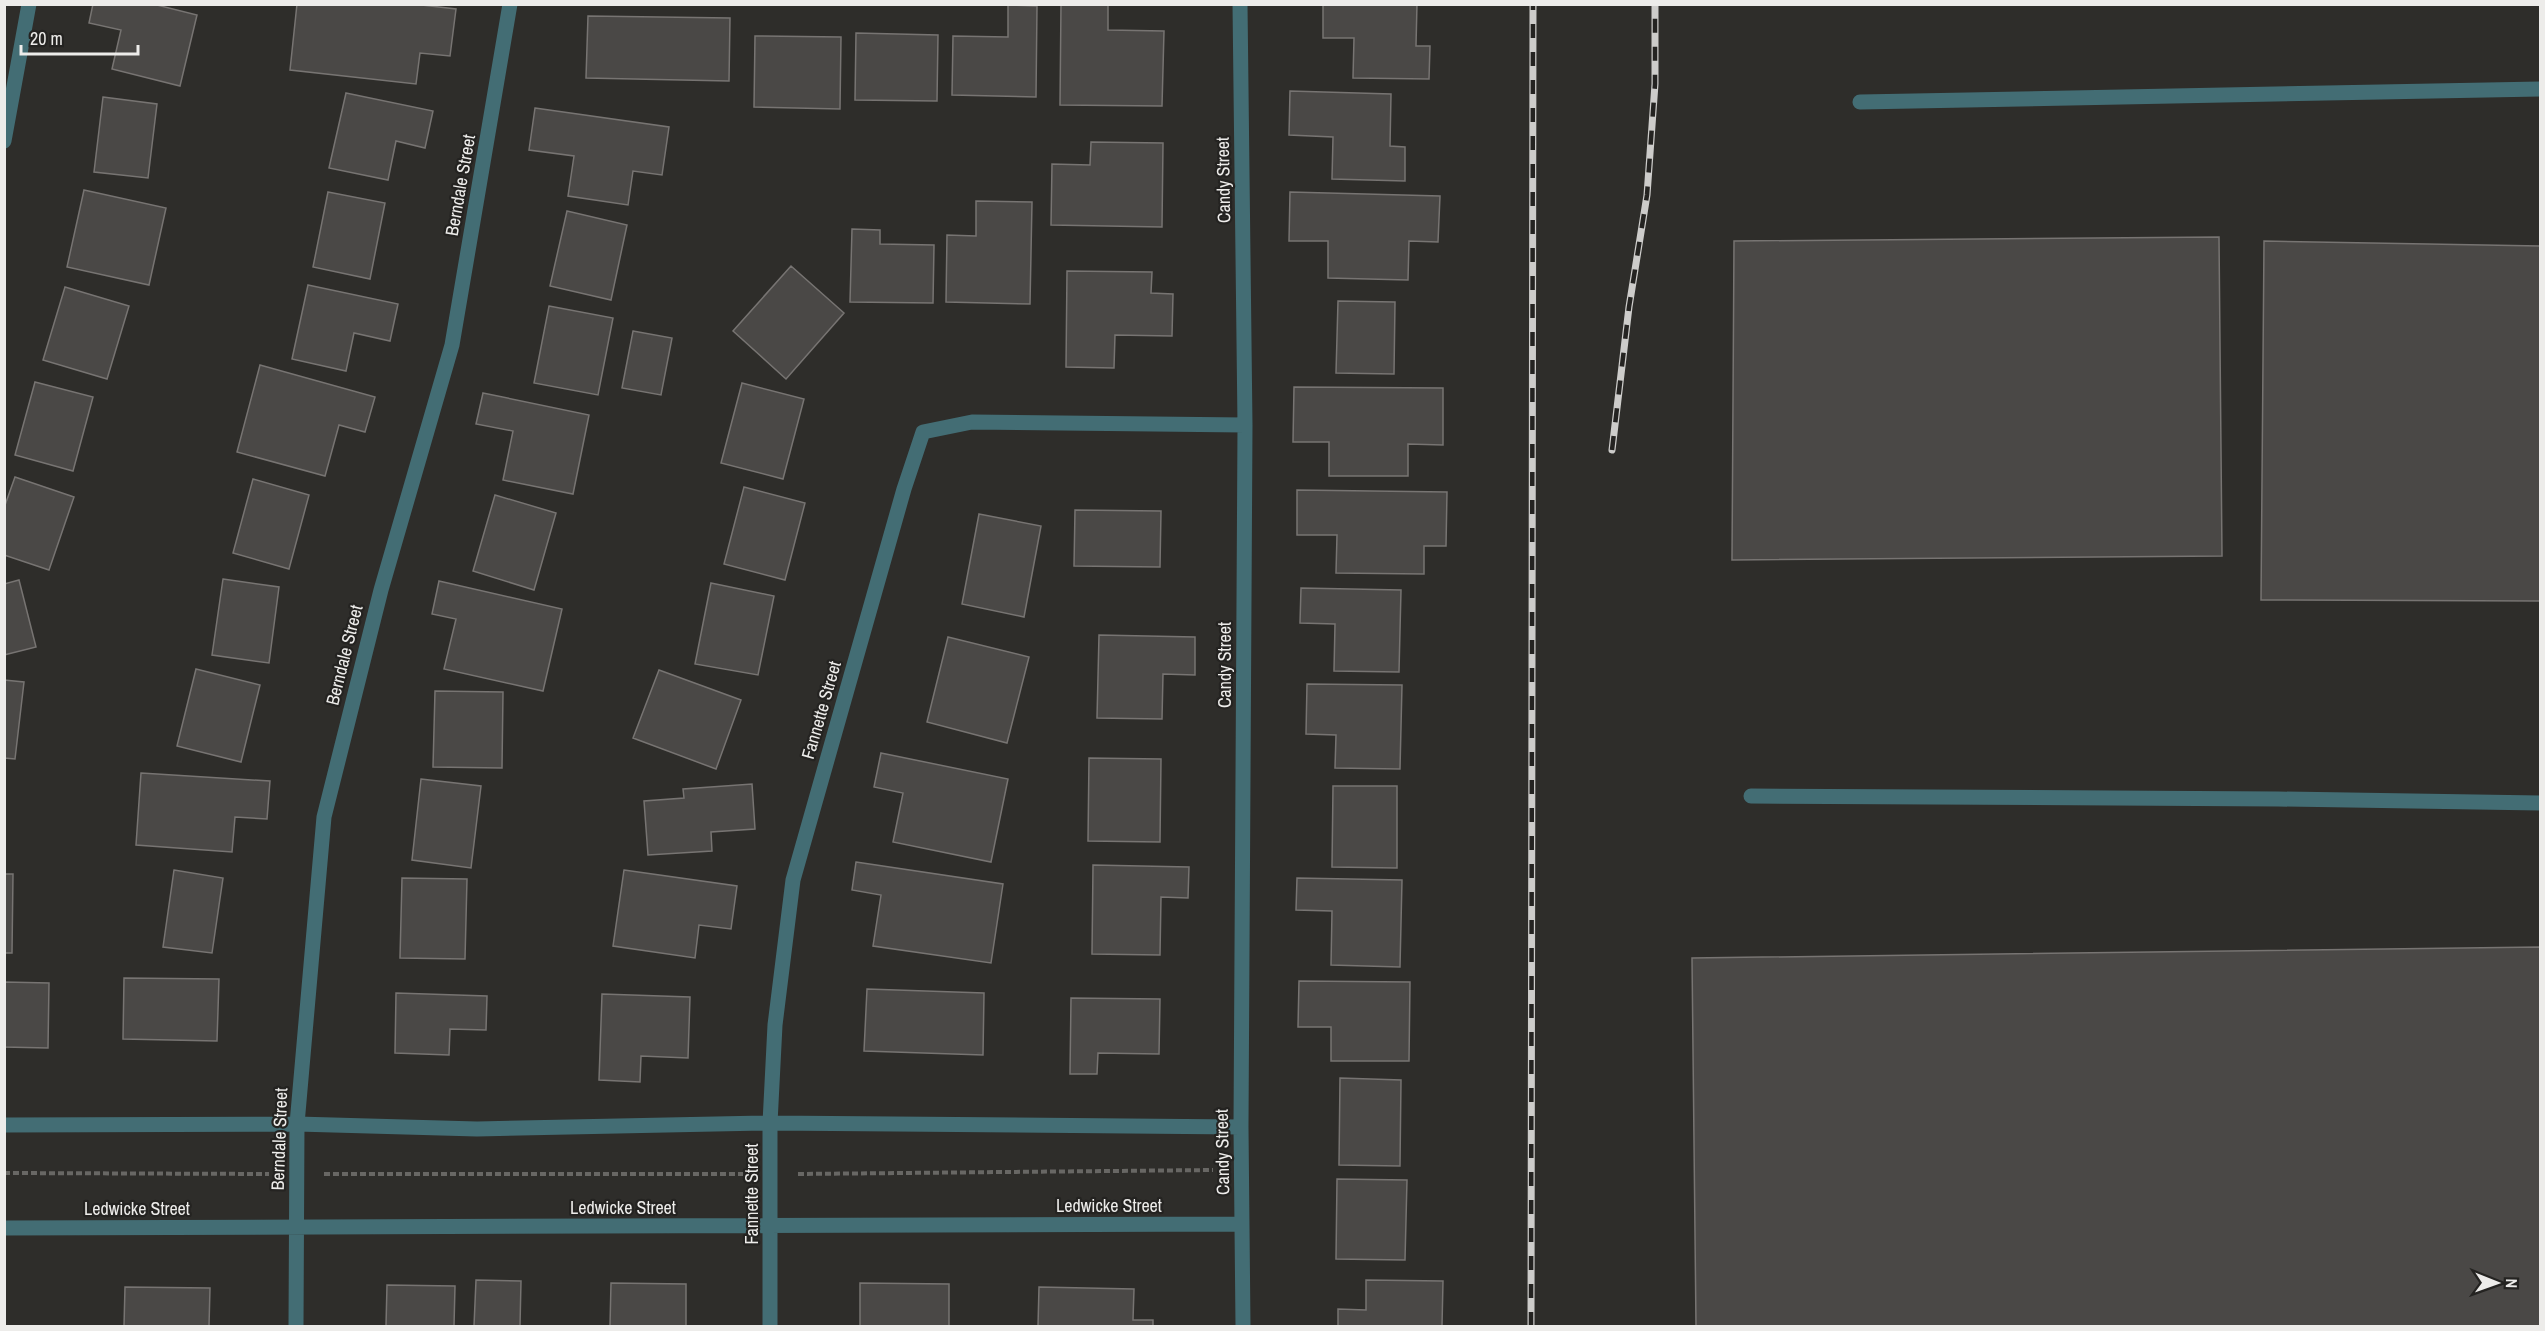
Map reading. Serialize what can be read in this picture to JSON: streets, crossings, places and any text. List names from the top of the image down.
{
  "streets": {
    "street": [
      "Candy Street",
      "Berndale Street",
      "Fannette Street",
      "Ledwicke Street"
    ]
  },
  "crossings": [
    ["Candy Street", "Fannette Street"],
    ["Candy Street", "Ledwicke Street"],
    ["Berndale Street", "Ledwicke Street"],
    ["Fannette Street", "Ledwicke Street"]
  ],
  "scale_bar": "20 m",
  "north": "right"
}
